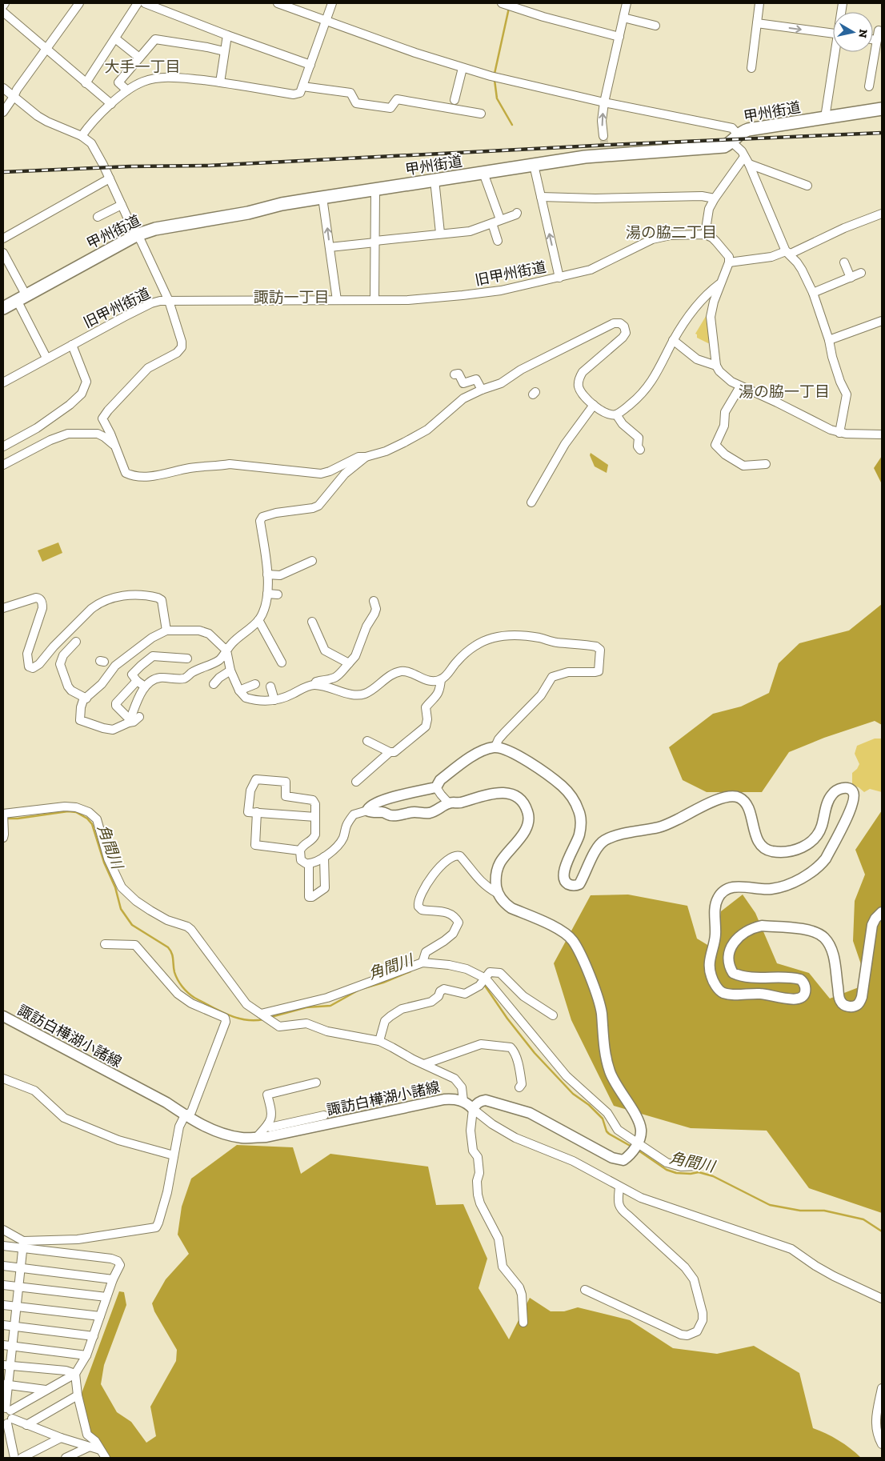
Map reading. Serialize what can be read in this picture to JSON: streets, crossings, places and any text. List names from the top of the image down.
{
  "streets": {
    "highway": ["甲州街道"],
    "main road": ["諏訪白樺湖小諸線"],
    "street": ["旧甲州街道"]
  },
  "districts": [
    "大手一丁目",
    "湯の脇二丁目",
    "諏訪一丁目",
    "湯の脇一丁目"
  ],
  "water": ["角間川"],
  "north": "right"
}
